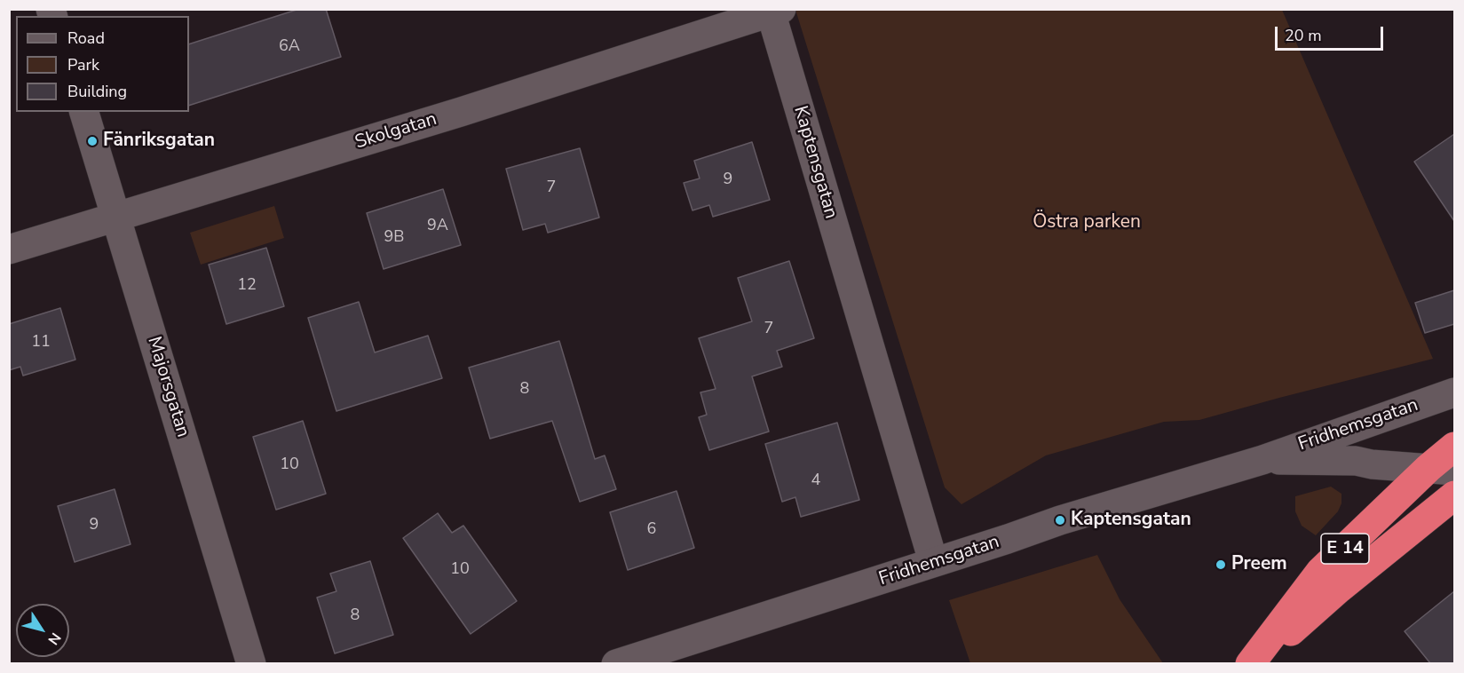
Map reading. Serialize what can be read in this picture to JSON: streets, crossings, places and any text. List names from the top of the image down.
{
  "streets": {
    "highway": ["E 14"],
    "street": [
      "Skolgatan",
      "Kaptensgatan",
      "Majorsgatan",
      "Fridhemsgatan"
    ]
  },
  "crossings": [
    ["Skolgatan", "Kaptensgatan"],
    ["Skolgatan", "Majorsgatan"],
    ["Kaptensgatan", "Fridhemsgatan"],
    ["Fridhemsgatan", "E 14"]
  ],
  "parks": ["Östra parken"],
  "places": ["Fänriksgatan", "Kaptensgatan", "Preem"],
  "house_numbers": [
    "6A",
    "9",
    "7",
    "9A",
    "9B",
    "12",
    "7",
    "11",
    "8",
    "10",
    "4",
    "9",
    "6",
    "10",
    "8"
  ],
  "legend": ["Road", "Park", "Building"],
  "scale_bar": "20 m",
  "north": "bottom right"
}
